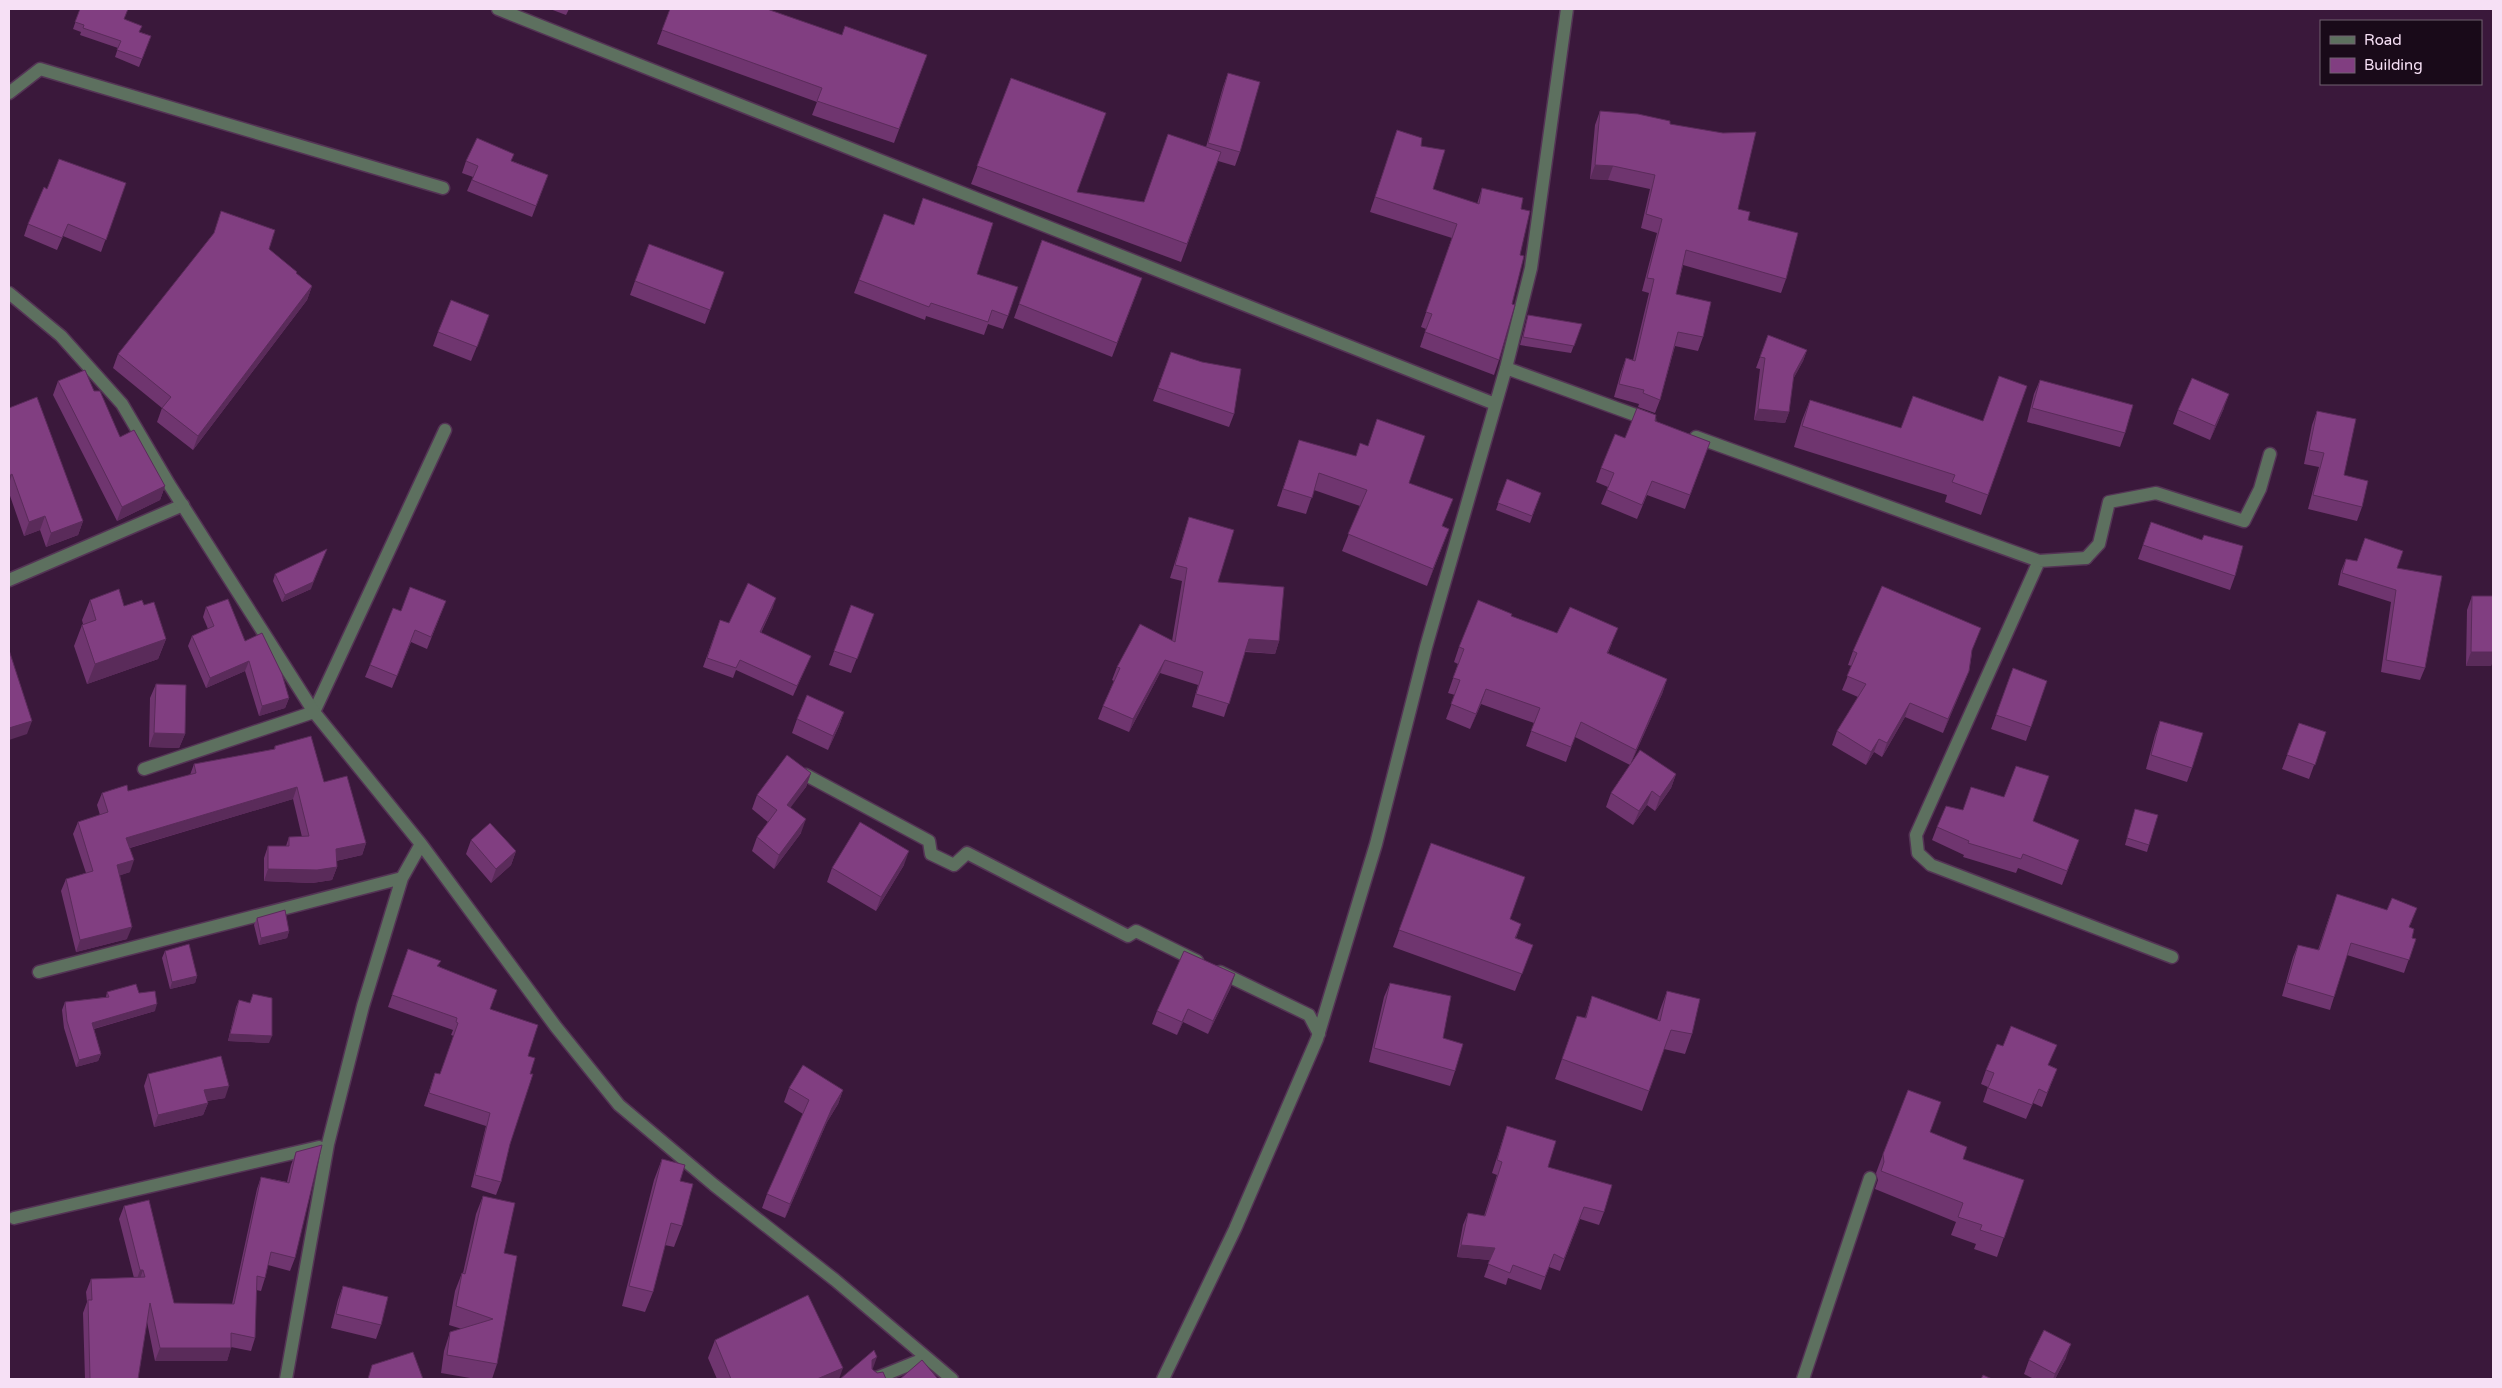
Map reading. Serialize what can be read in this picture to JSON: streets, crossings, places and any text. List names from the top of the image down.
{
  "legend": ["Road", "Building"]
}
